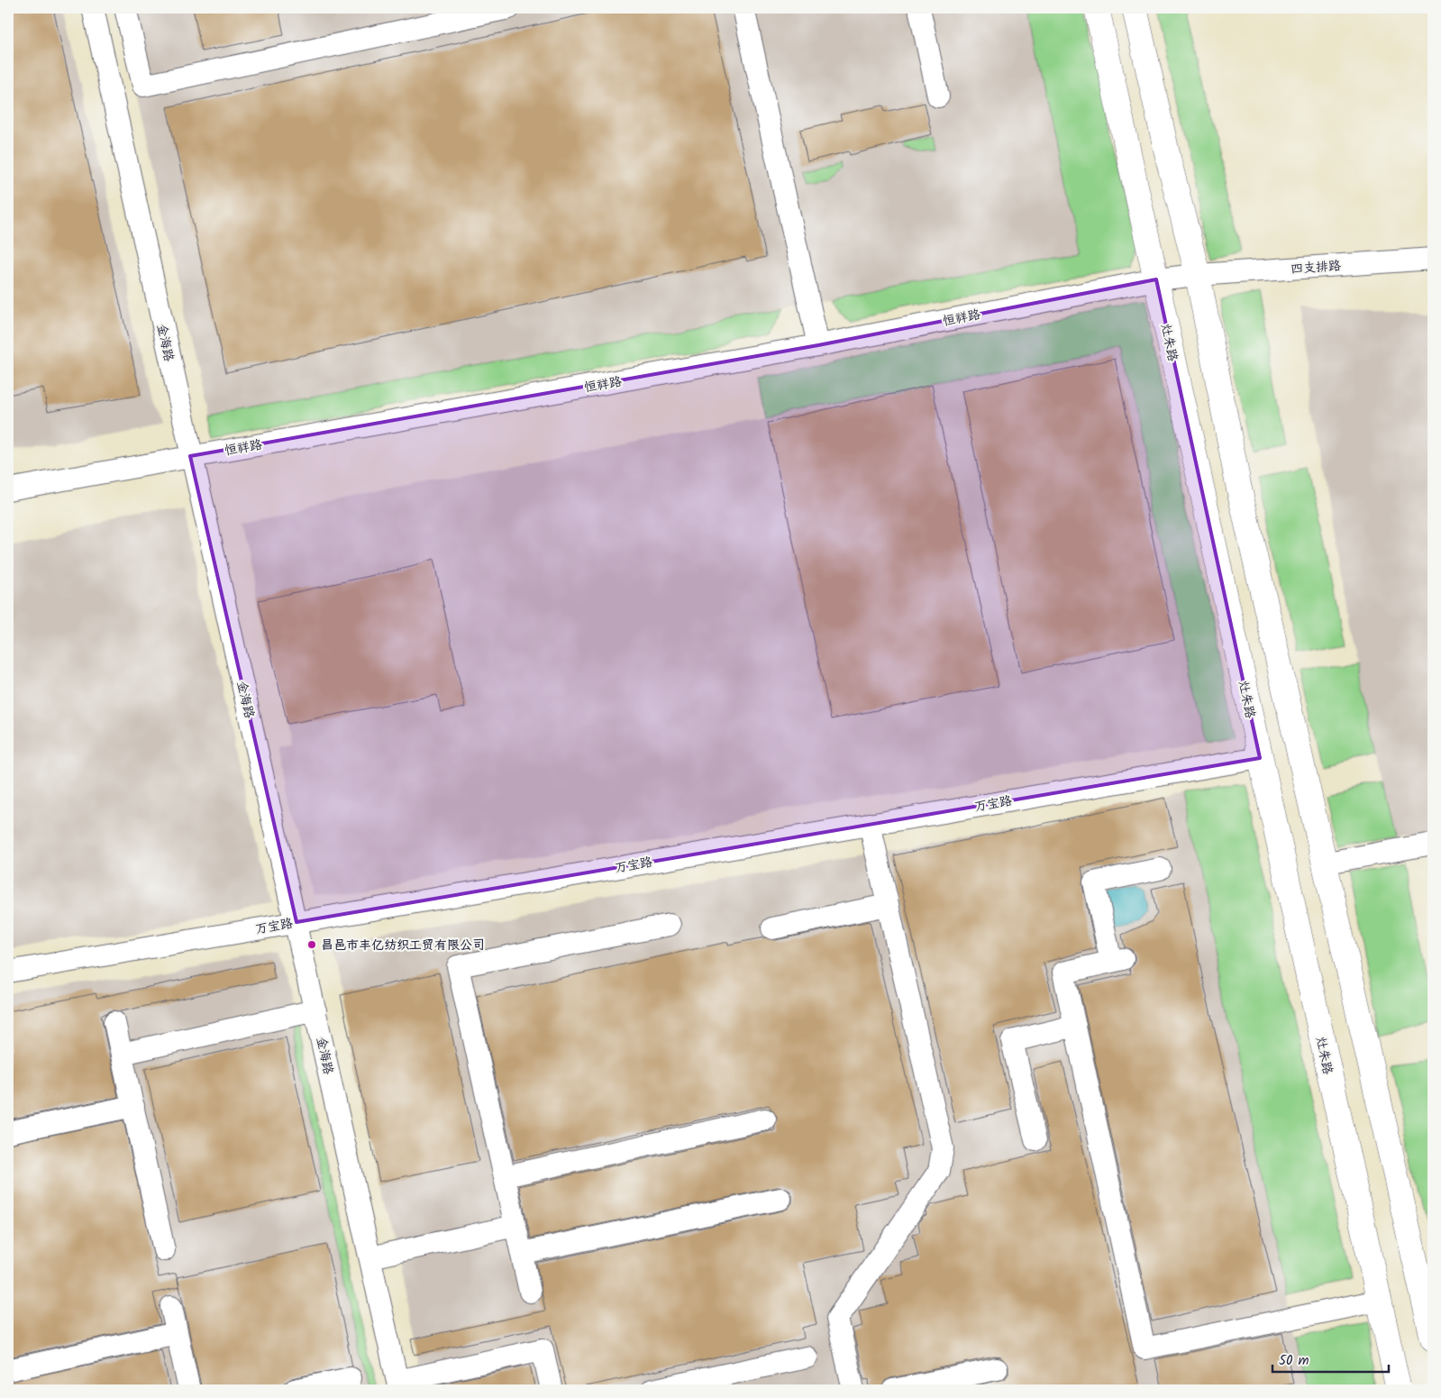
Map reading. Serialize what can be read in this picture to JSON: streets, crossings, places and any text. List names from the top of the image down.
{
  "streets": {
    "main road": ["灶朱路"],
    "street": [
      "四支排路",
      "恒祥路",
      "金海路",
      "万宝路"
    ]
  },
  "crossings": [
    ["四支排路", "恒祥路"],
    ["恒祥路", "金海路"],
    ["恒祥路", "灶朱路"],
    ["金海路", "万宝路"],
    ["灶朱路", "万宝路"]
  ],
  "places": ["昌邑市丰亿纺织工贸有限公司"],
  "scale_bar": "50 m"
}
